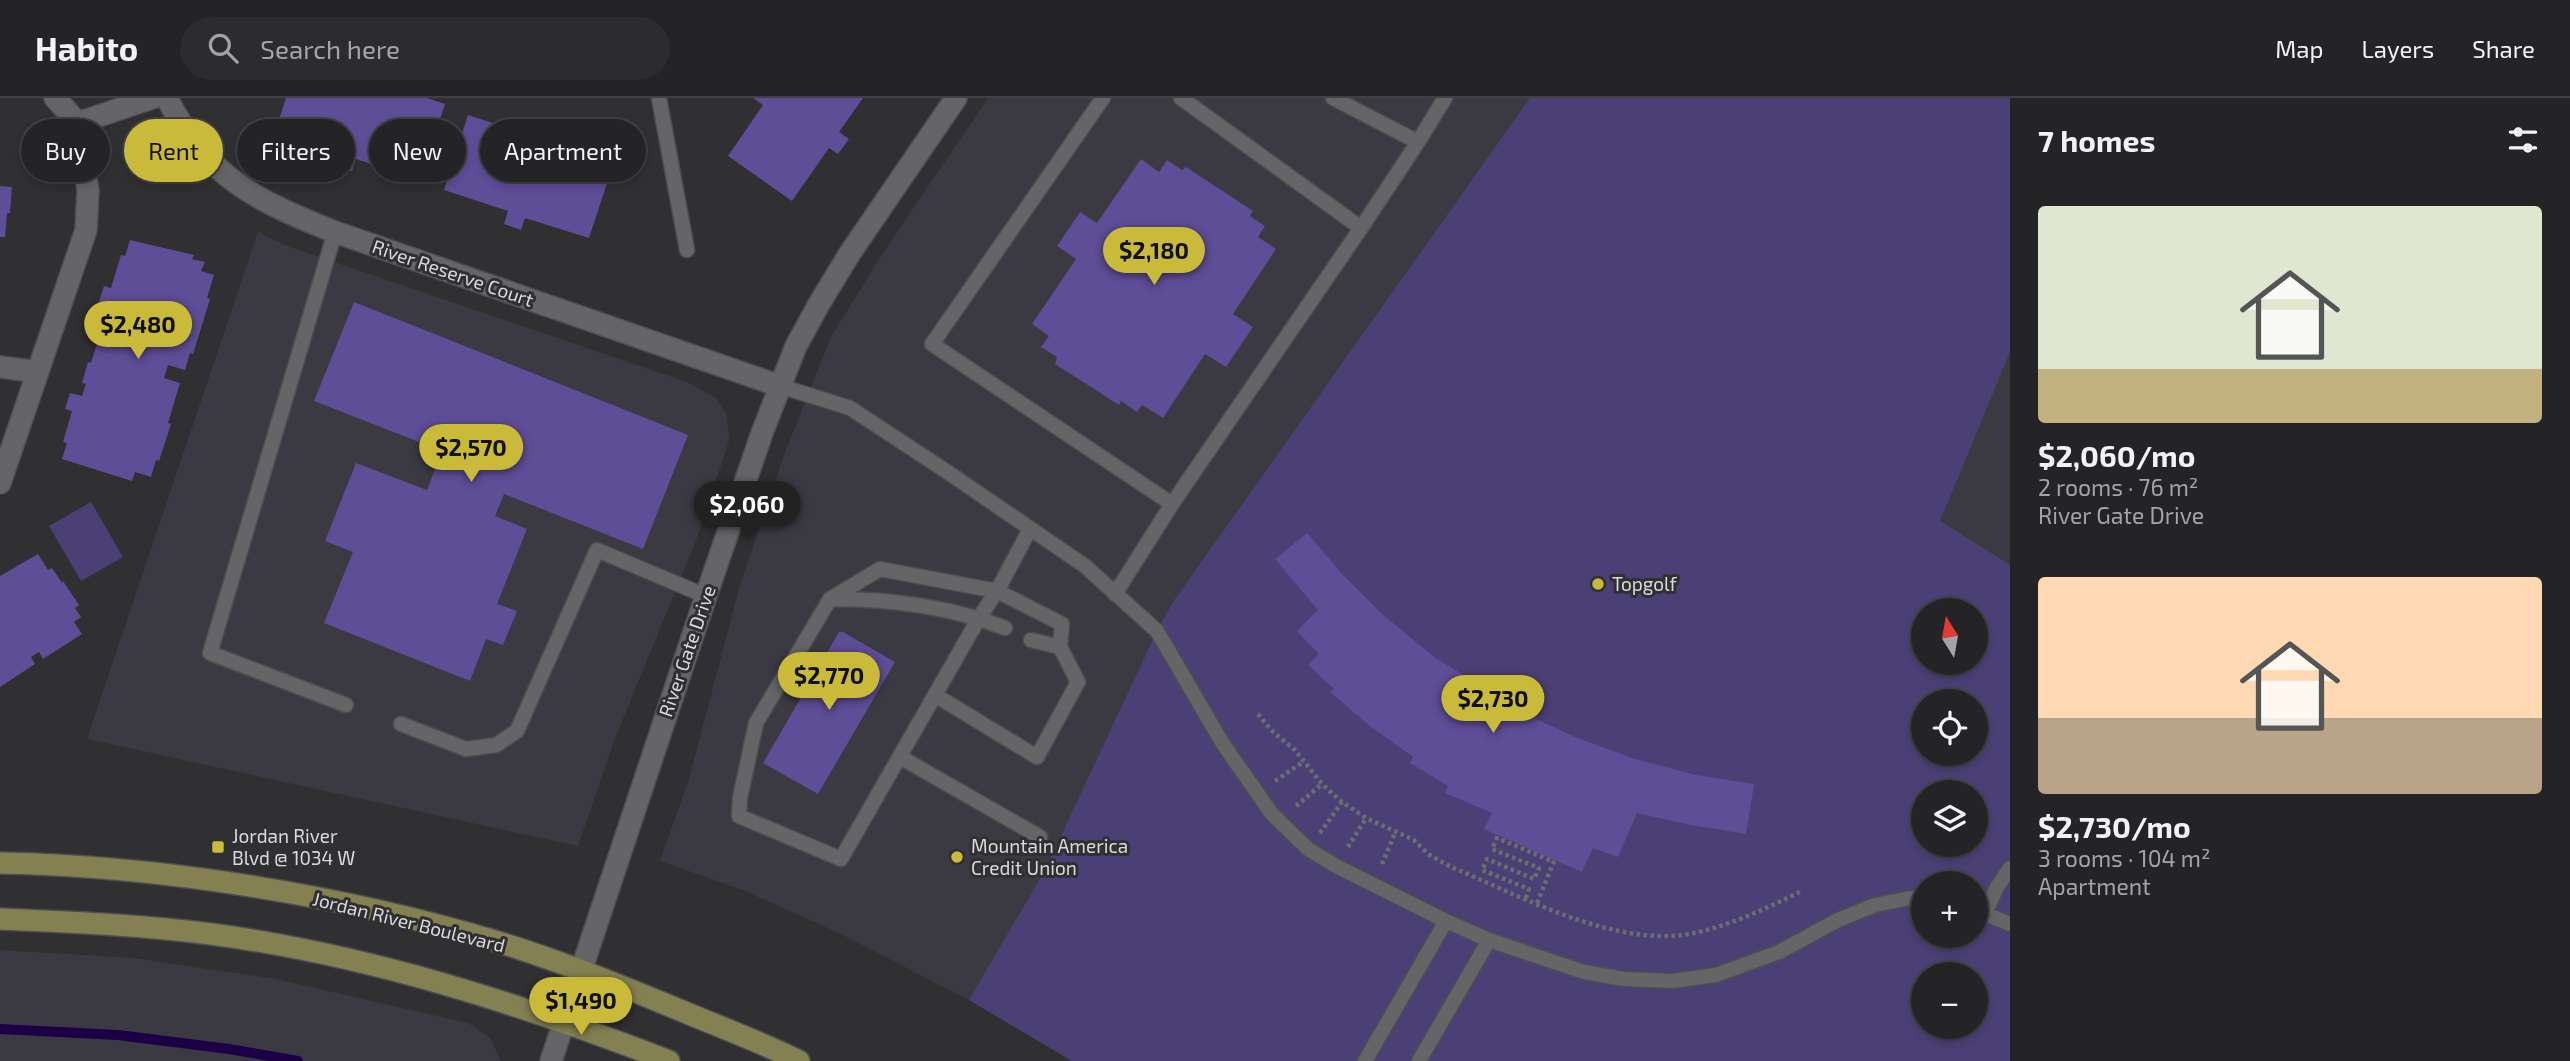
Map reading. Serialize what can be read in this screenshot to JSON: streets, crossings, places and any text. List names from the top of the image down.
{
  "streets": {
    "main road": ["Jordan River Boulevard"],
    "street": ["River Reserve Court", "River Gate Drive"]
  },
  "crossings": [
    ["River Reserve Court", "River Gate Drive"],
    ["River Gate Drive", "Jordan River Boulevard"]
  ],
  "places": {
    "other": ["Topgolf", "Mountain America Credit Union"],
    "transit": ["Jordan River Blvd @ 1034 W"]
  },
  "north": "top",
  "page": {
    "header": "Habito",
    "search": "Search here",
    "nav": ["Map", "Layers", "Share"],
    "heading": "7 homes",
    "chip": [
      "Buy",
      "Rent",
      "Filters",
      "New",
      "Apartment"
    ],
    "list": [
      {
        "name": "$2,060/mo",
        "note": "2 rooms · 76 m² · River Gate Drive"
      },
      {
        "name": "$2,730/mo",
        "note": "3 rooms · 104 m² · Apartment"
      }
    ],
    "price": [
      "$2,180",
      "$2,480",
      "$2,570",
      "$2,060",
      "$2,770",
      "$2,730",
      "$1,490"
    ],
    "map_buttons": ["+", "−"]
  }
}
